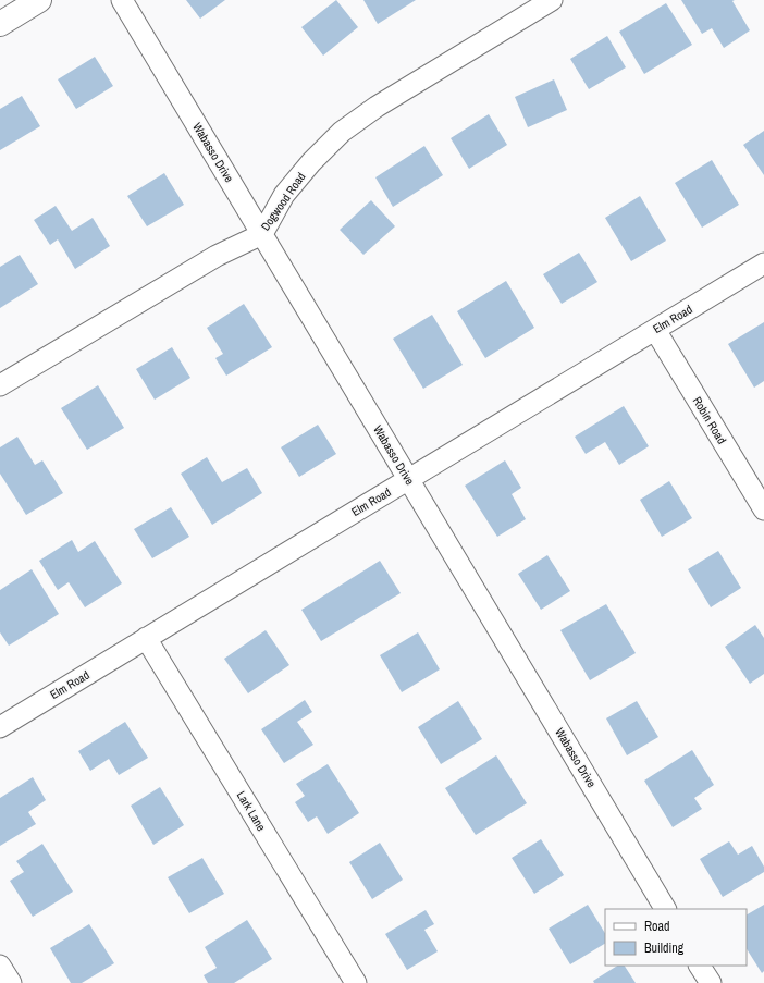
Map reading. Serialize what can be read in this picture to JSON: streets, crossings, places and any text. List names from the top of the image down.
{
  "streets": {
    "street": [
      "Wabasso Drive",
      "Dogwood Road",
      "Elm Road",
      "Robin Road",
      "Lark Lane"
    ]
  },
  "crossings": [
    ["Wabasso Drive", "Dogwood Road"],
    ["Wabasso Drive", "Elm Road"],
    ["Elm Road", "Robin Road"],
    ["Elm Road", "Lark Lane"]
  ],
  "legend": ["Road", "Building"]
}
